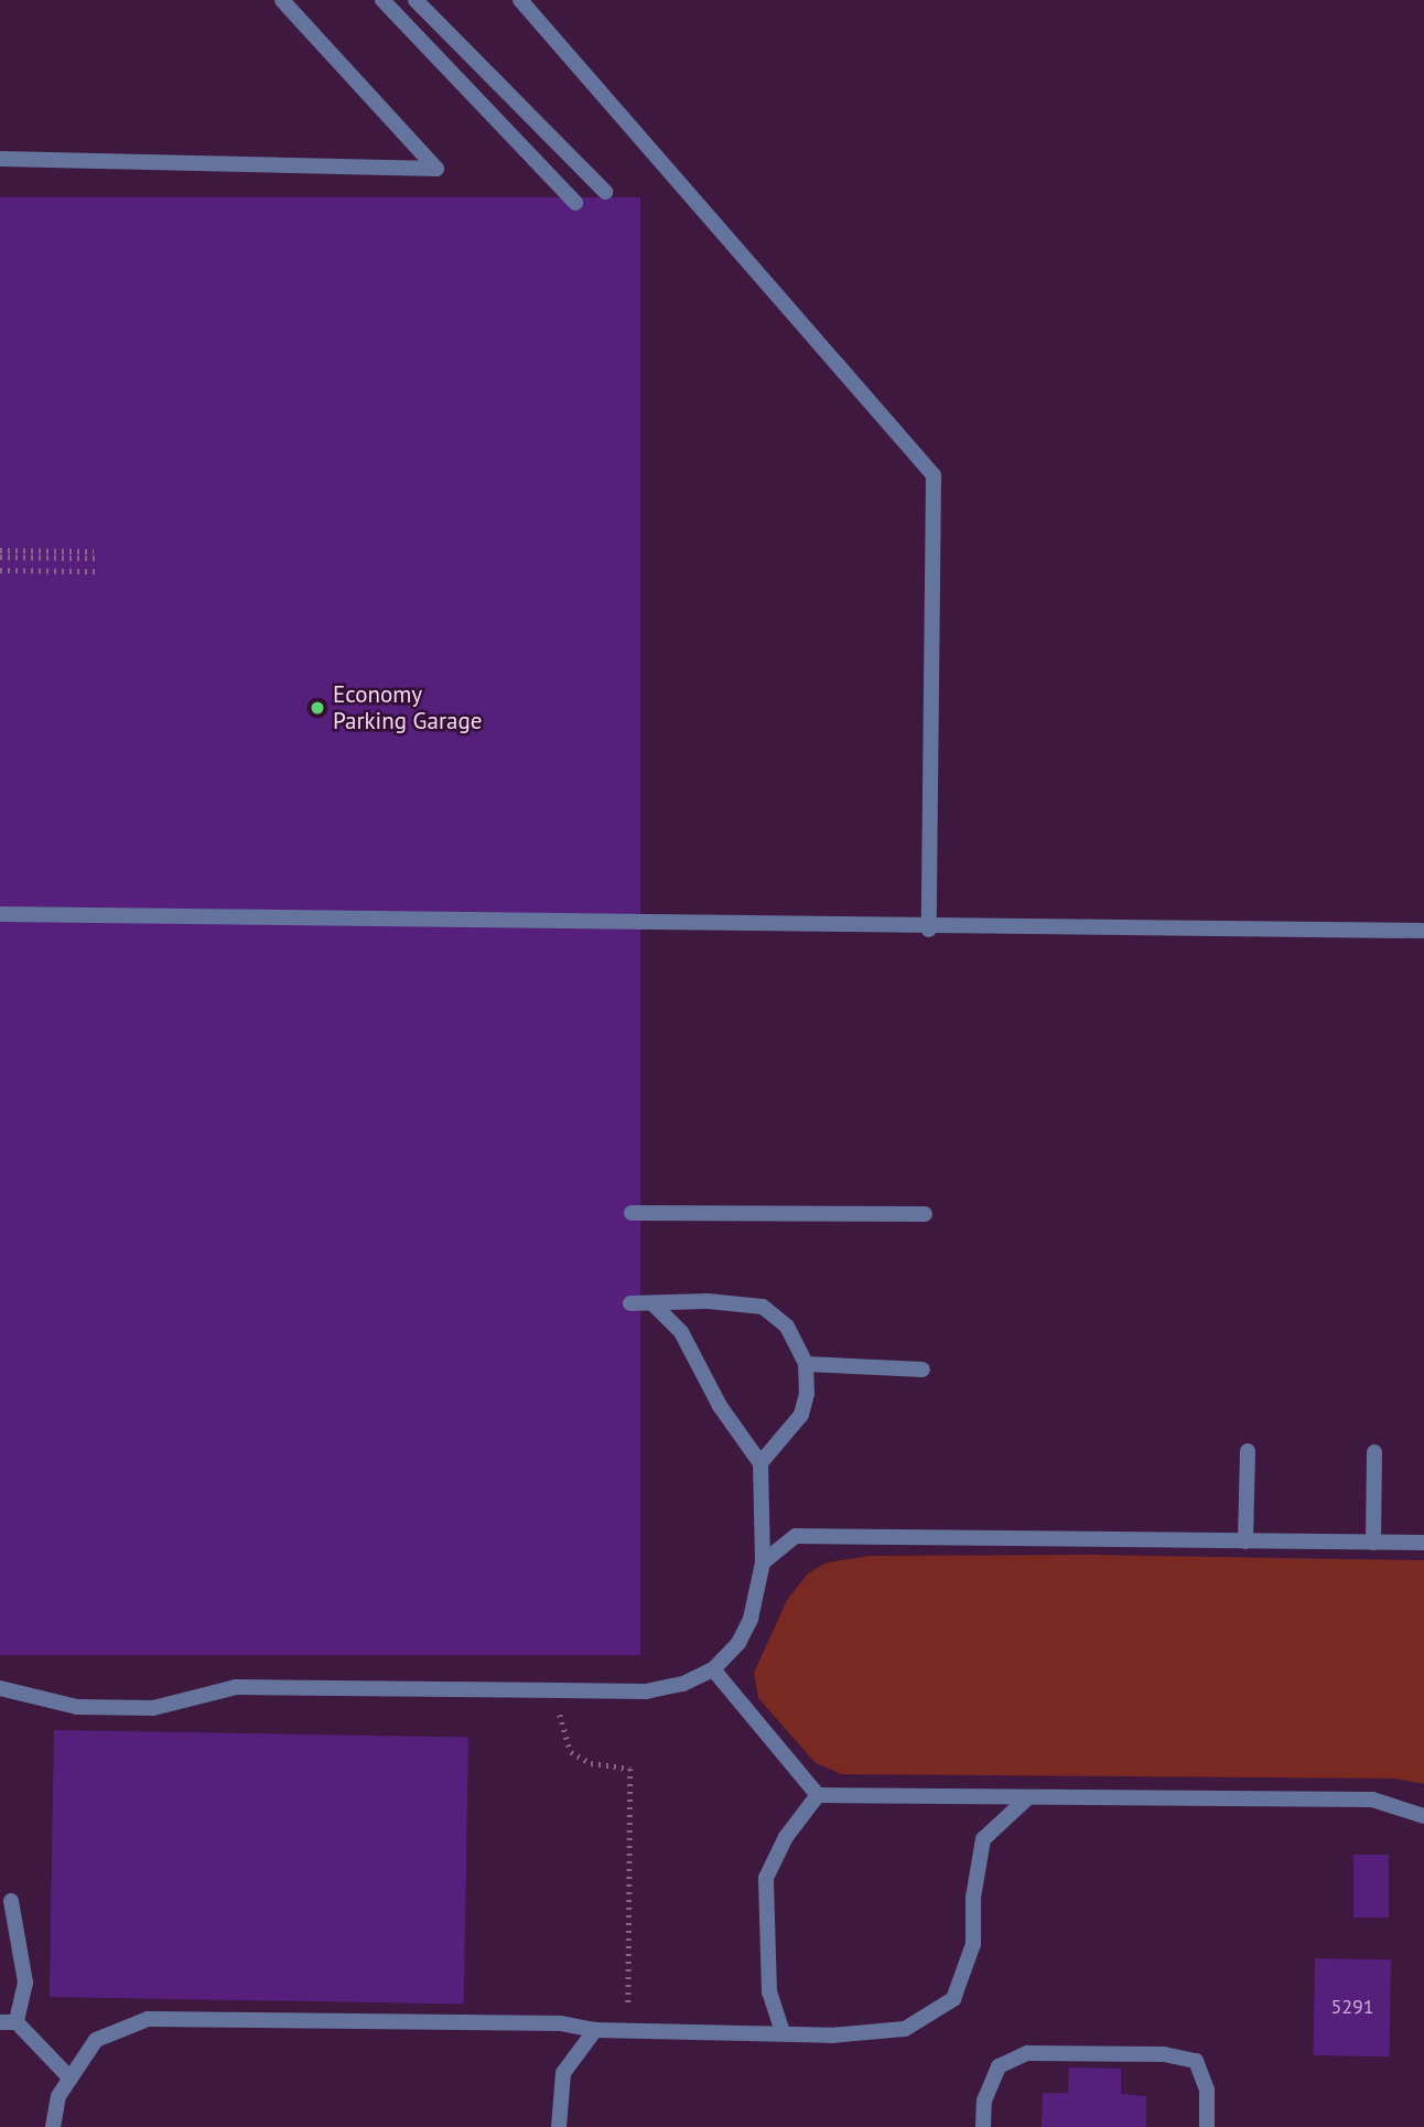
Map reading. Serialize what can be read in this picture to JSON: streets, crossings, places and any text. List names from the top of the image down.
{
  "places": ["Economy Parking Garage"],
  "house_numbers": ["5291"]
}
